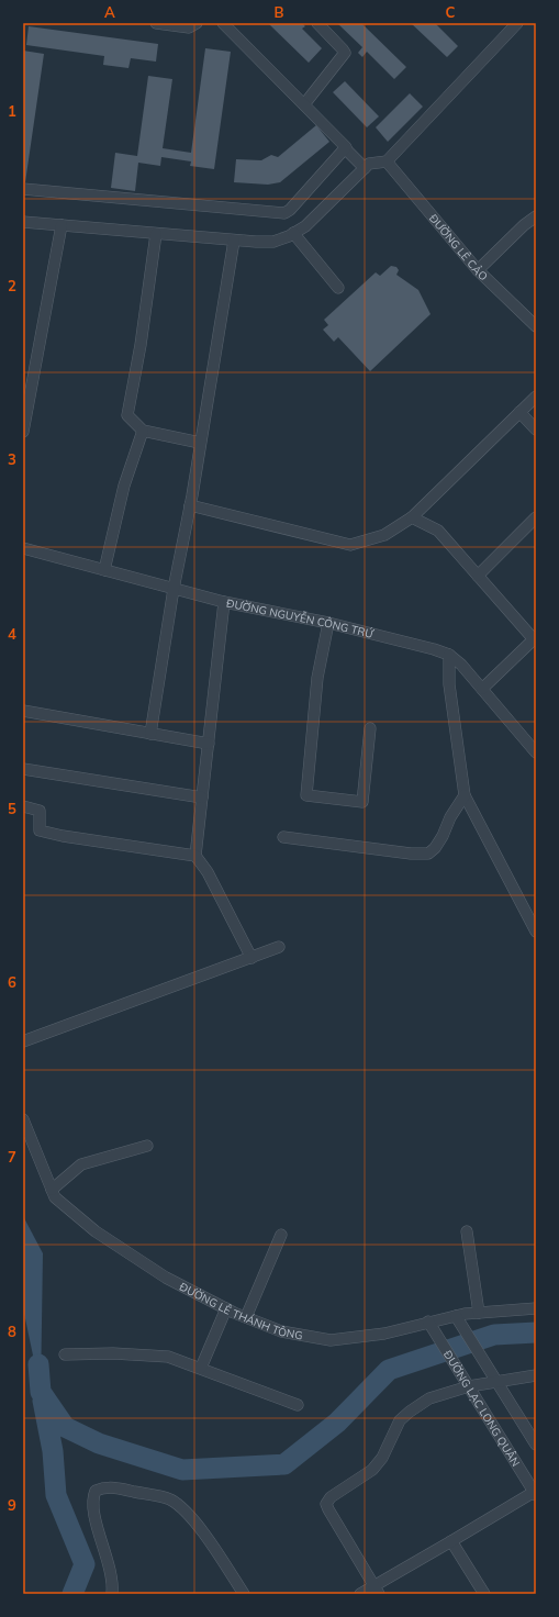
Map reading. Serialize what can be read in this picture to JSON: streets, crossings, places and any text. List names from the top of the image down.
{
  "streets": {
    "street": [
      "ĐƯỜNG LÊ CẢO",
      "ĐƯỜNG NGUYỄN CÔNG TRỨ",
      "ĐƯỜNG LÊ THÁNH TÔNG",
      "ĐƯỜNG LẠC LONG QUÂN"
    ]
  },
  "crossings": [
    ["ĐƯỜNG LÊ THÁNH TÔNG", "ĐƯỜNG LẠC LONG QUÂN"]
  ],
  "grid": {
    "columns": ["A", "B", "C"],
    "rows": [
      "1",
      "2",
      "3",
      "4",
      "5",
      "6",
      "7",
      "8",
      "9"
    ]
  }
}
